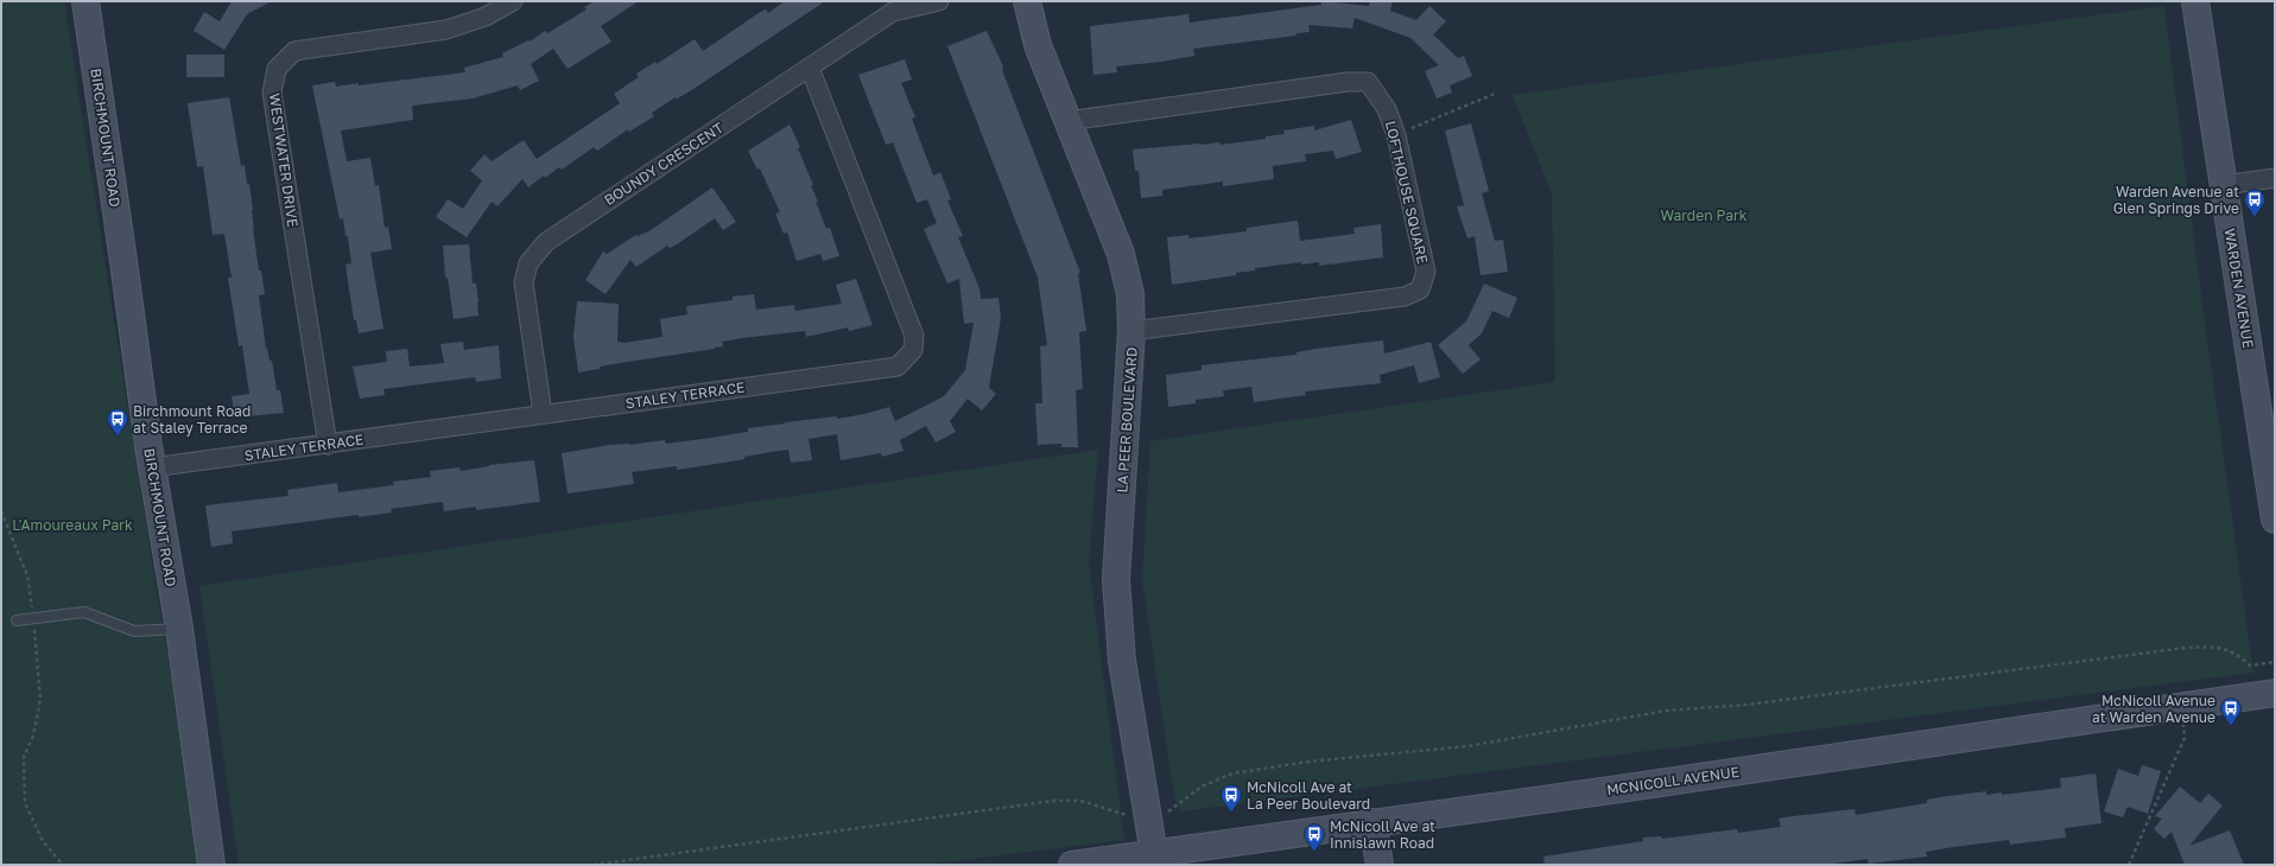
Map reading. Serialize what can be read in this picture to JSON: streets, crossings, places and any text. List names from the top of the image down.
{
  "streets": {
    "main road": [
      "BIRCHMOUNT ROAD",
      "WARDEN AVENUE",
      "LA PEER BOULEVARD",
      "MCNICOLL AVENUE"
    ],
    "street": [
      "WESTWATER DRIVE",
      "BOUNDY CRESCENT",
      "LOFTHOUSE SQUARE",
      "STALEY TERRACE"
    ]
  },
  "crossings": [
    ["BIRCHMOUNT ROAD", "STALEY TERRACE"],
    ["WESTWATER DRIVE", "STALEY TERRACE"],
    ["BOUNDY CRESCENT", "STALEY TERRACE"],
    ["LOFTHOUSE SQUARE", "LA PEER BOULEVARD"],
    ["LA PEER BOULEVARD", "MCNICOLL AVENUE"]
  ],
  "parks": ["Warden Park", "L'Amoureaux Park"],
  "places": {
    "bus stop": [
      "Warden Avenue at Glen Springs Drive",
      "Birchmount Road at Staley Terrace",
      "McNicoll Avenue at Warden Avenue",
      "McNicoll Ave at La Peer Boulevard",
      "McNicoll Ave at Innislawn Road"
    ]
  }
}
